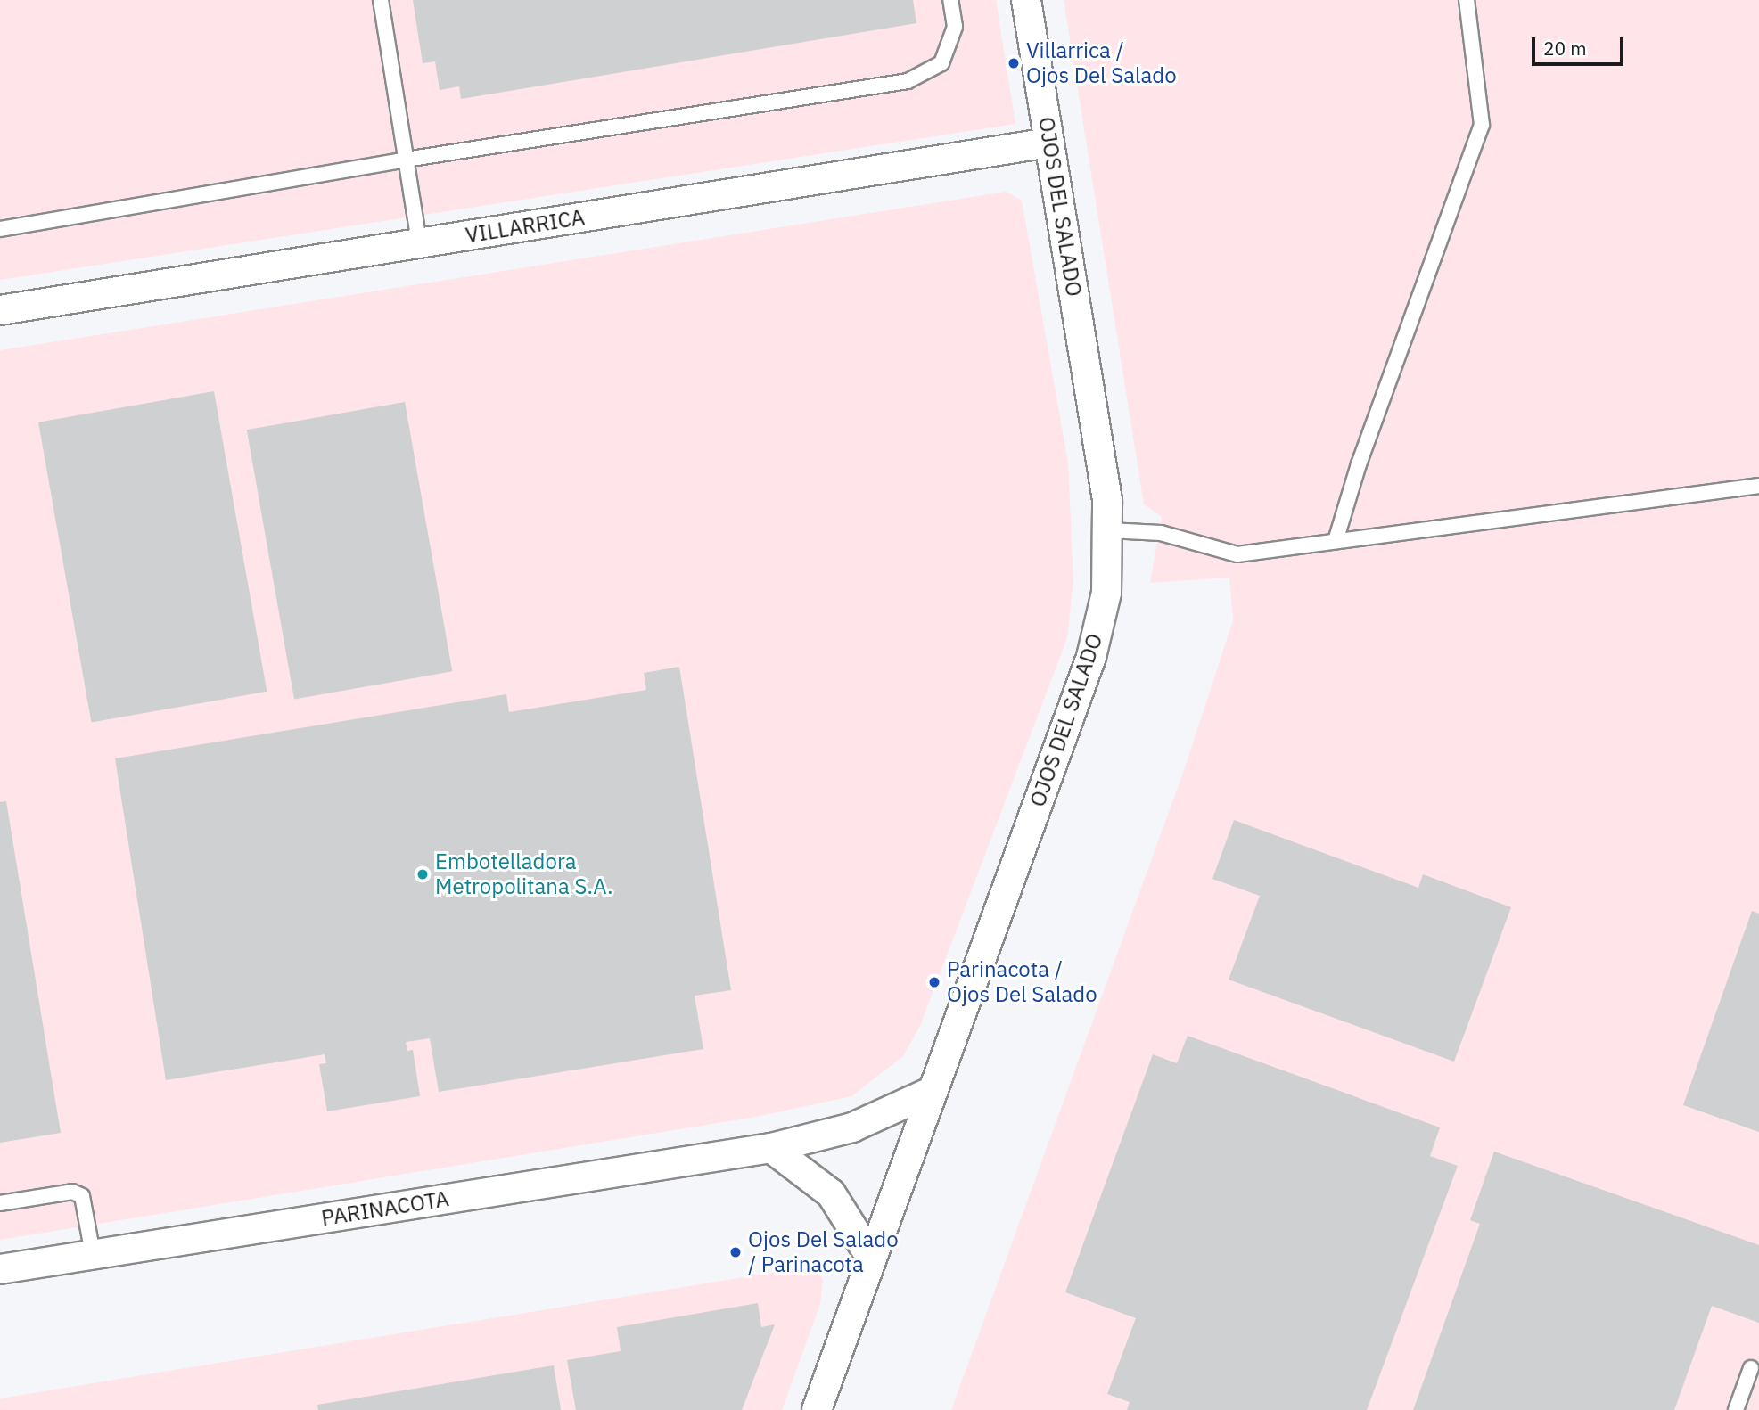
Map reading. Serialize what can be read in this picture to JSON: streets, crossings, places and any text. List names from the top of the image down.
{
  "streets": {
    "street": ["OJOS DEL SALADO", "VILLARRICA", "PARINACOTA"]
  },
  "crossings": [
    ["OJOS DEL SALADO", "VILLARRICA"],
    ["OJOS DEL SALADO", "PARINACOTA"]
  ],
  "places": [
    "Villarrica / Ojos Del Salado",
    "Embotelladora Metropolitana S.A.",
    "Parinacota / Ojos Del Salado",
    "Ojos Del Salado / Parinacota"
  ],
  "scale_bar": "20 m"
}
